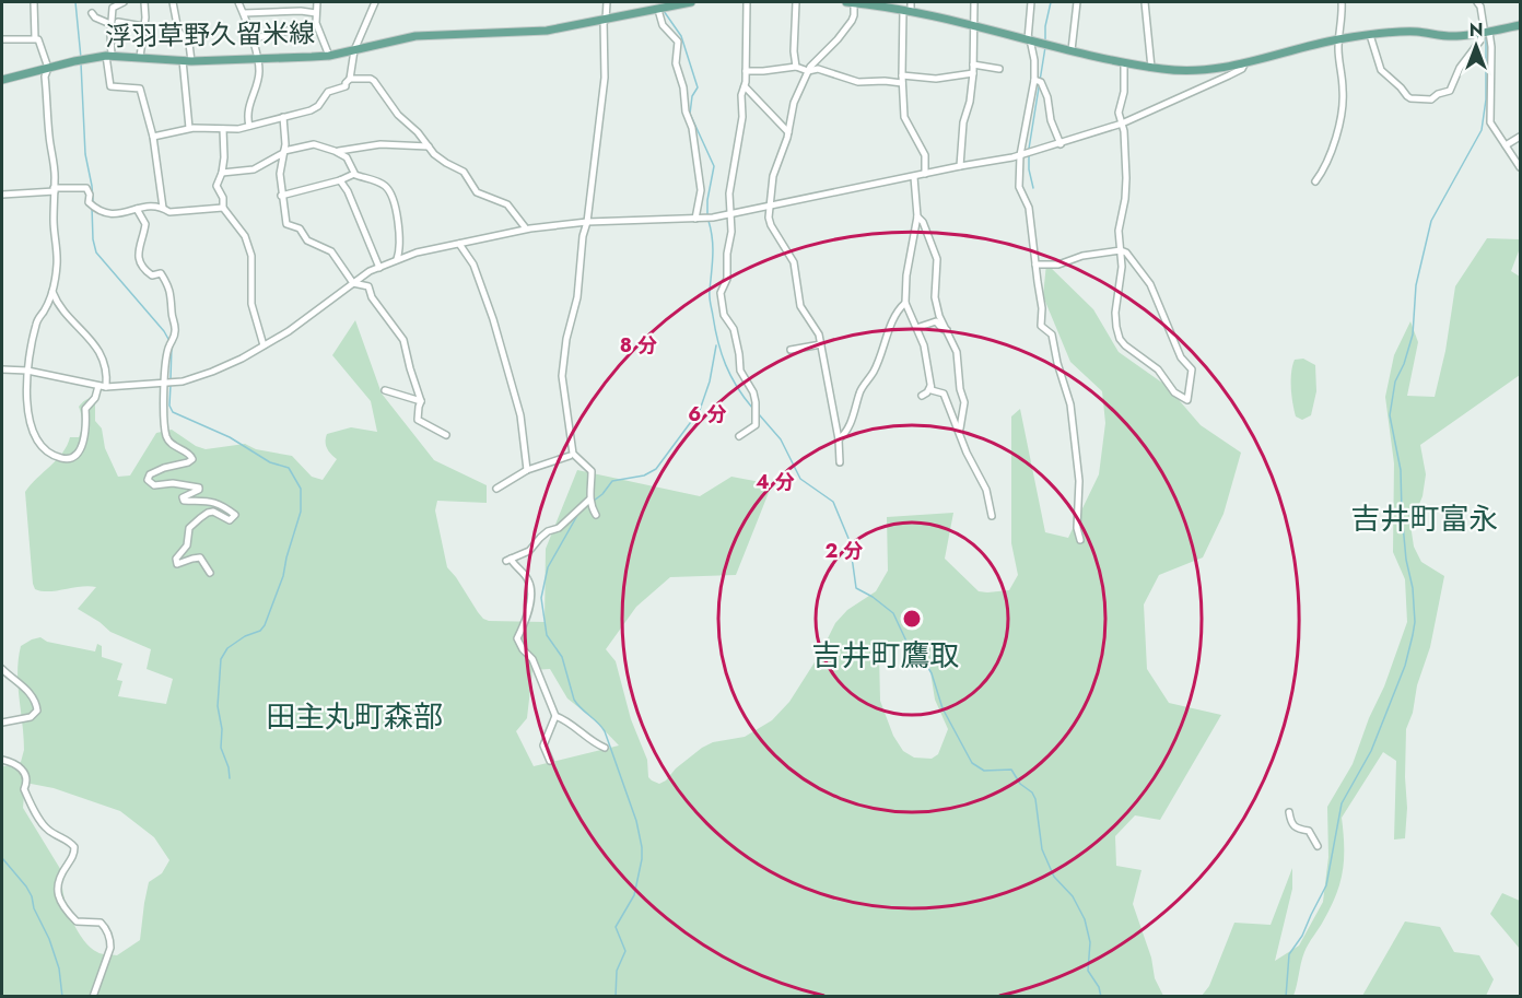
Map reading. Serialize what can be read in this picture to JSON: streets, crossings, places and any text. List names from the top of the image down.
{
  "streets": {
    "main road": ["浮羽草野久留米線"]
  },
  "districts": ["吉井町富永", "吉井町鷹取", "田主丸町森部"],
  "north": "top",
  "rings": [
    "8 分",
    "6 分",
    "4 分",
    "2 分"
  ]
}
